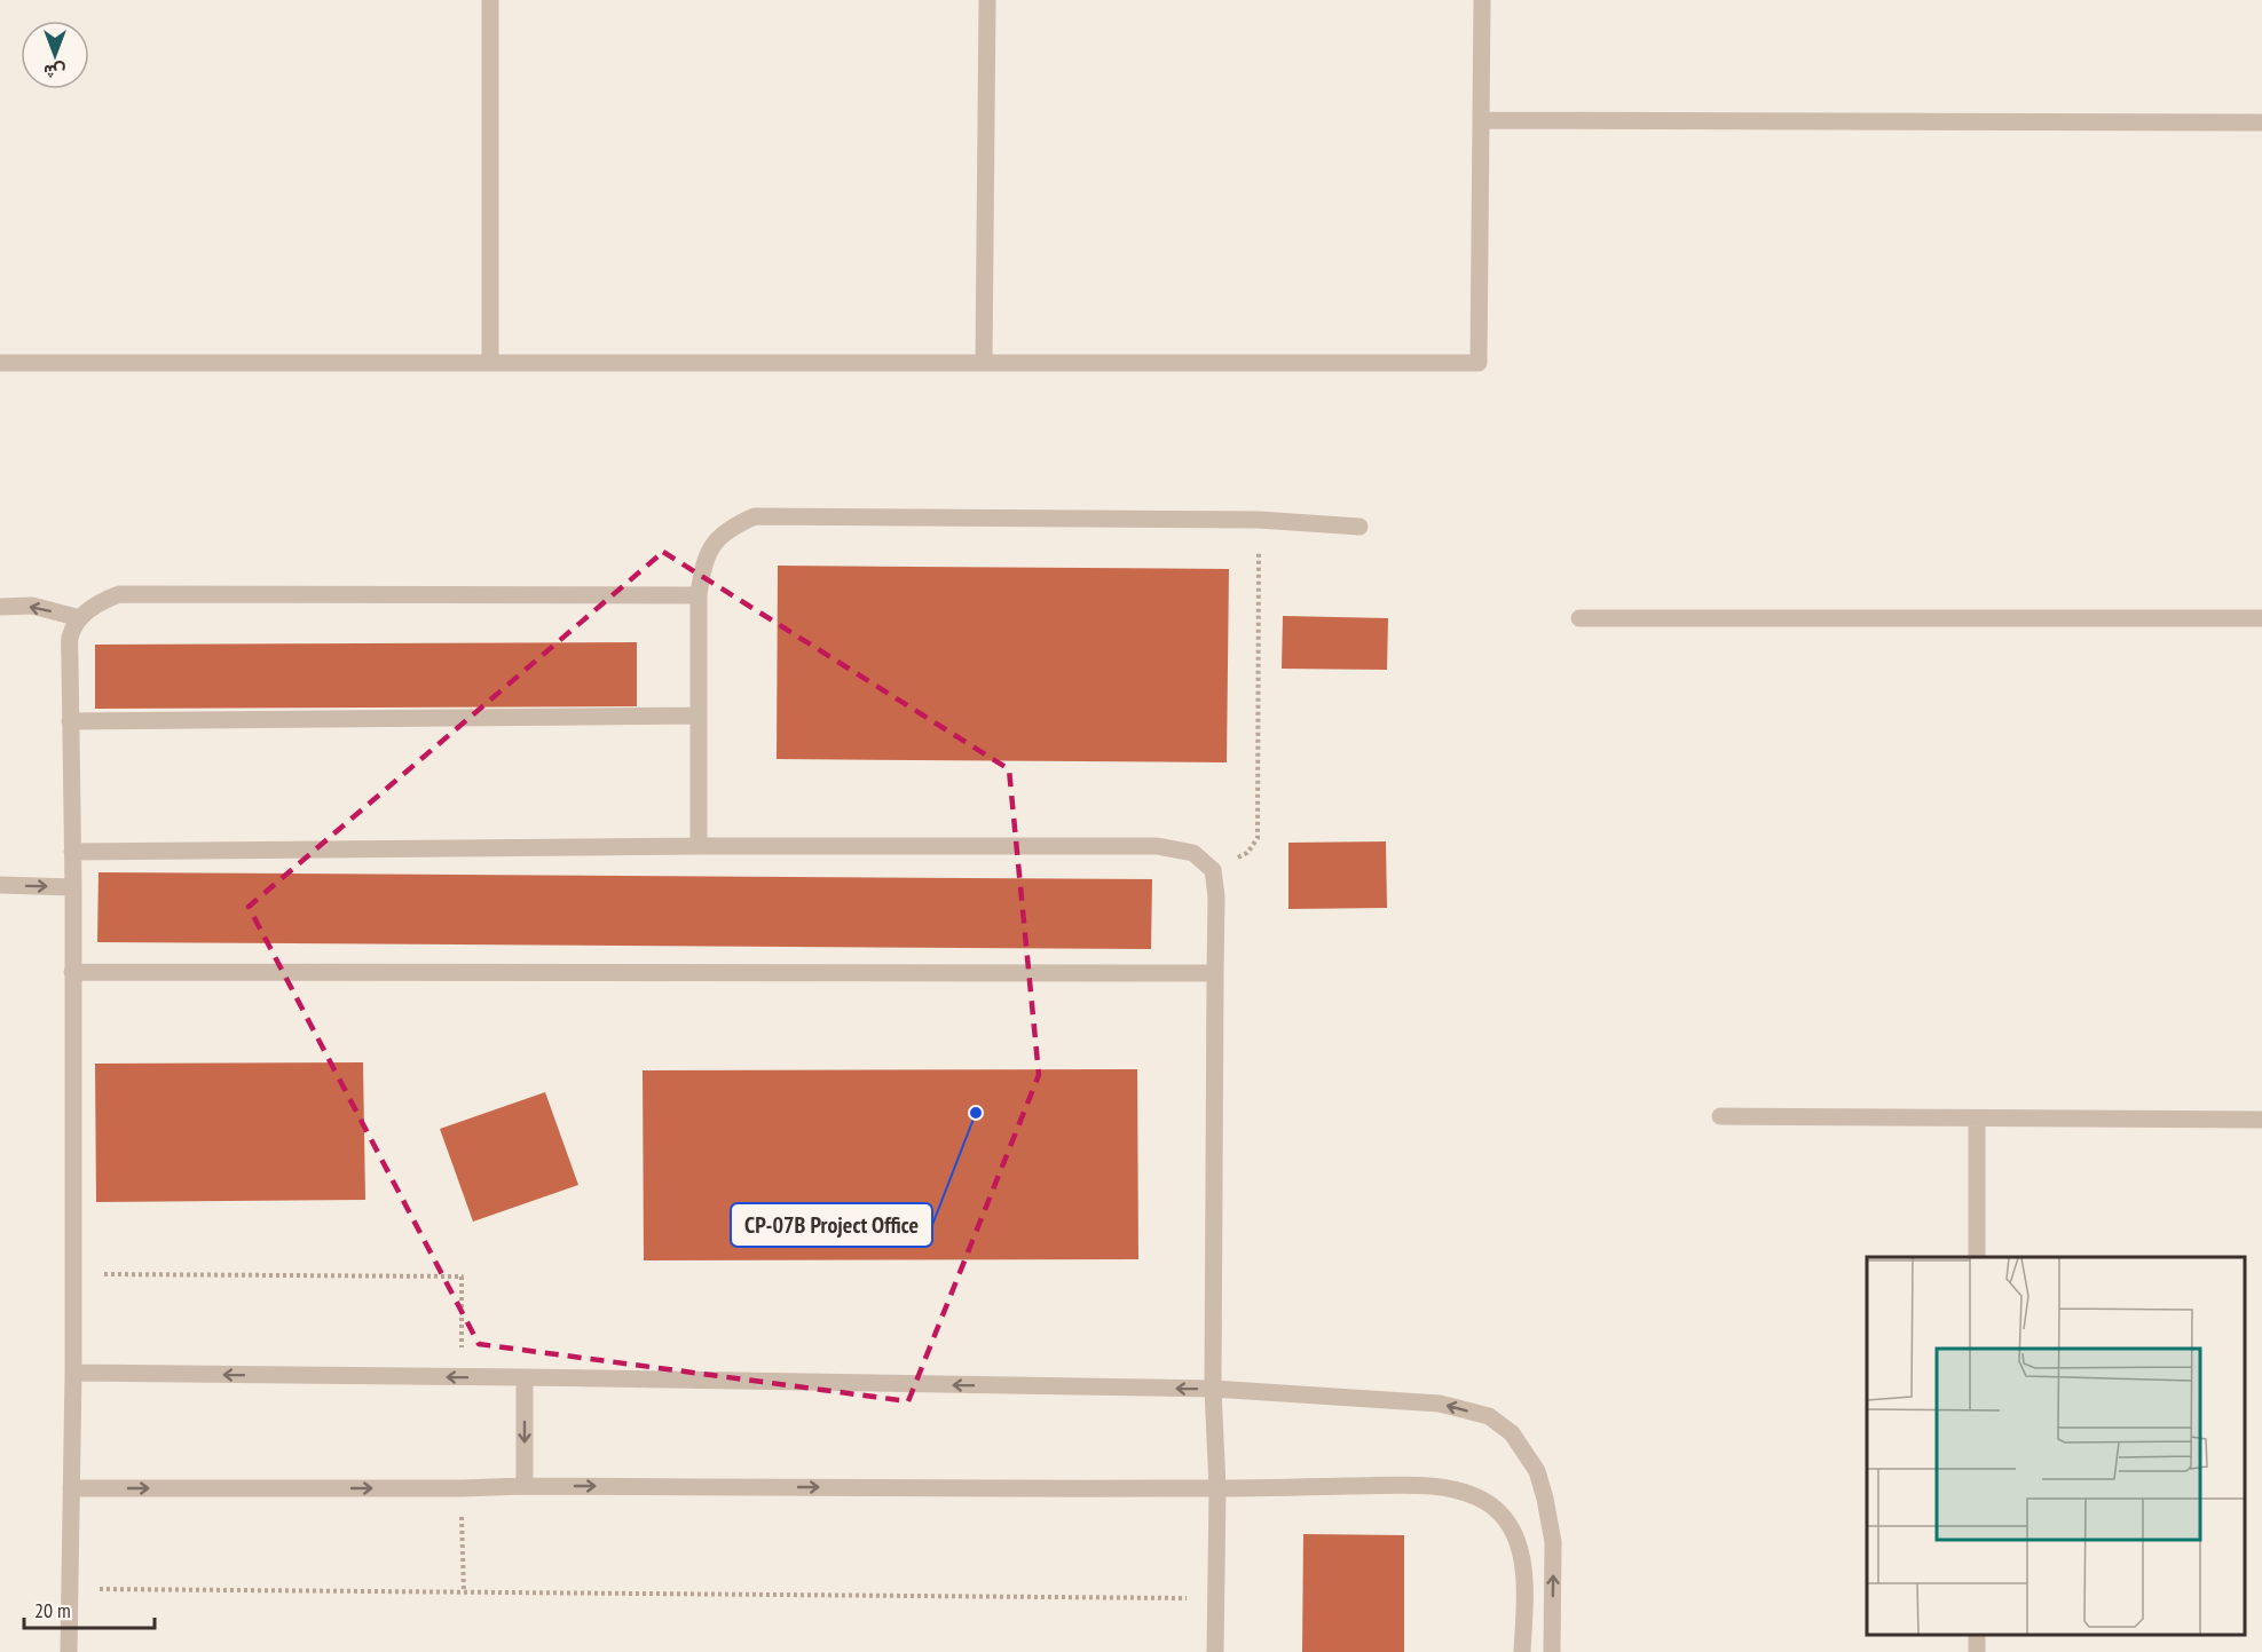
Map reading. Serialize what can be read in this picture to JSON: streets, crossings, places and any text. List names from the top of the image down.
{
  "places": ["CP-07B Project Office"],
  "scale_bar": "20 m",
  "north": "bottom"
}
